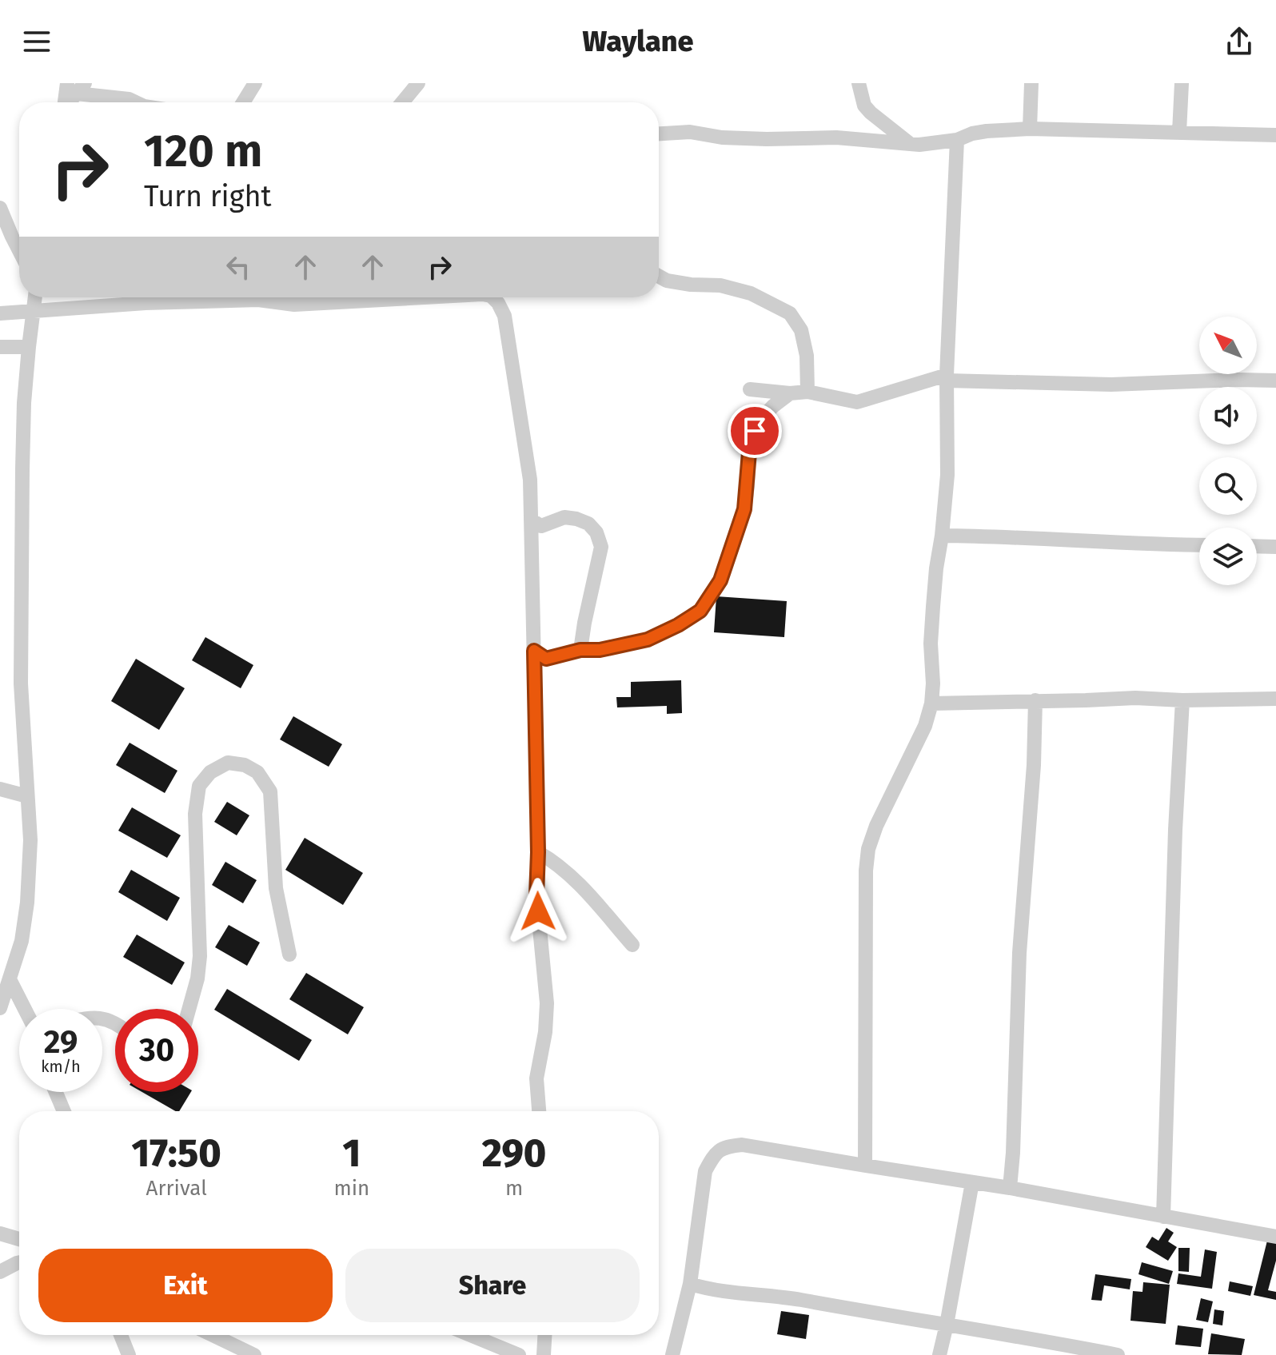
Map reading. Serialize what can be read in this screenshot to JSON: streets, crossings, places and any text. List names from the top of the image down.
{
  "north": "top left",
  "page": {
    "header": "Waylane",
    "turn": ["120 m", "Turn right"],
    "speed": "29 km/h",
    "limit": "30",
    "eta": [
      "17:50",
      "Arrival",
      "1",
      "min",
      "290",
      "m"
    ],
    "buttons": ["Exit", "Share"]
  }
}
